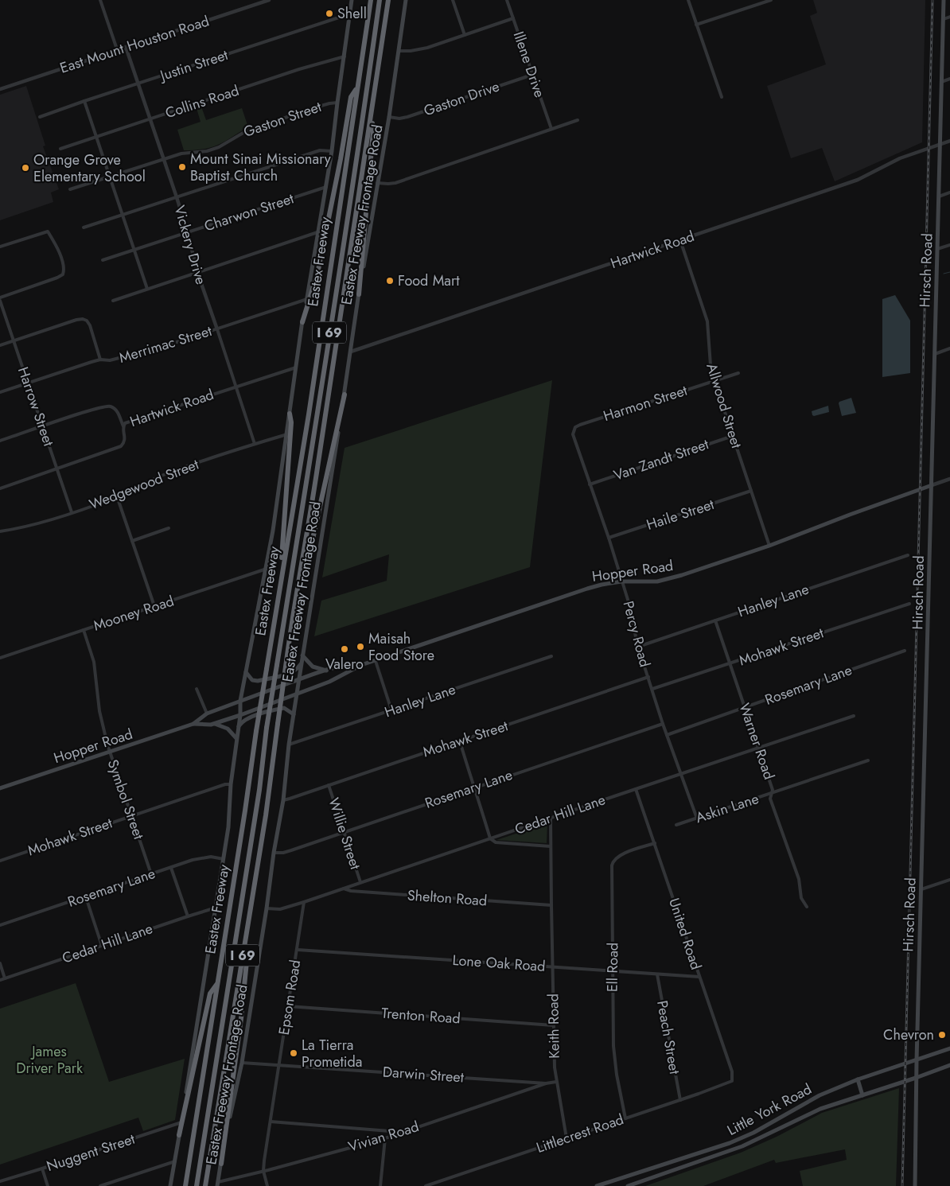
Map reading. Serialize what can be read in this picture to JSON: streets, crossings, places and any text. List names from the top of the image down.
{
  "streets": {
    "highway": ["Eastex Freeway", "I 69"],
    "main road": [
      "Eastex Freeway Frontage Road",
      "Hirsch Road",
      "Hopper Road",
      "Little York Road"
    ],
    "street": [
      "East Mount Houston Road",
      "Illene Drive",
      "Justin Street",
      "Gaston Drive",
      "Collins Road",
      "Gaston Street",
      "Charwon Street",
      "Vickery Drive",
      "Hartwick Road",
      "Merrimac Street",
      "Harmon Street",
      "Allwood Street",
      "Harrow Street",
      "Van Zandt Street",
      "Wedgewood Street",
      "Haile Street",
      "Hanley Lane",
      "Mooney Road",
      "Percy Road",
      "Mohawk Street",
      "Rosemary Lane",
      "Warner Road",
      "Symbol Street",
      "Askin Lane",
      "Cedar Hill Lane",
      "Willie Street",
      "Shelton Road",
      "United Road",
      "Lone Oak Road",
      "Ell Road",
      "Epsom Road",
      "Trenton Road",
      "Keith Road",
      "Peach Street",
      "Darwin Street",
      "Littlecrest Road",
      "Vivian Road",
      "Nuggent Street"
    ]
  },
  "crossings": [
    ["East Mount Houston Road", "Vickery Drive"],
    ["Illene Drive", "Gaston Drive"],
    ["Justin Street", "Vickery Drive"],
    ["Gaston Drive", "Eastex Freeway Frontage Road"],
    ["Collins Road", "Vickery Drive"],
    ["Gaston Street", "Vickery Drive"],
    ["Charwon Street", "Vickery Drive"],
    ["Eastex Freeway Frontage Road", "Hartwick Road"],
    ["Eastex Freeway Frontage Road", "Hopper Road"],
    ["Eastex Freeway Frontage Road", "Hanley Lane"],
    ["Eastex Freeway Frontage Road", "Mohawk Street"],
    ["Eastex Freeway Frontage Road", "Rosemary Lane"],
    ["Eastex Freeway Frontage Road", "Cedar Hill Lane"],
    ["Eastex Freeway Frontage Road", "Darwin Street"],
    ["Eastex Freeway Frontage Road", "Vivian Road"],
    ["Vickery Drive", "Hartwick Road"],
    ["Vickery Drive", "Merrimac Street"],
    ["Vickery Drive", "Wedgewood Street"],
    ["Hartwick Road", "Hirsch Road"],
    ["Hartwick Road", "Allwood Street"],
    ["Hartwick Road", "Harrow Street"],
    ["Hirsch Road", "Hopper Road"],
    ["Hirsch Road", "Little York Road"],
    ["Merrimac Street", "Harrow Street"],
    ["Harmon Street", "Allwood Street"],
    ["Harmon Street", "Percy Road"],
    ["Allwood Street", "Van Zandt Street"],
    ["Allwood Street", "Haile Street"],
    ["Allwood Street", "Hopper Road"],
    ["Harrow Street", "Wedgewood Street"],
    ["Van Zandt Street", "Percy Road"],
    ["Haile Street", "Percy Road"],
    ["Hopper Road", "Percy Road"],
    ["Hopper Road", "Symbol Street"],
    ["Hanley Lane", "Percy Road"],
    ["Hanley Lane", "Warner Road"],
    ["Mooney Road", "Symbol Street"],
    ["Percy Road", "Mohawk Street"],
    ["Percy Road", "Rosemary Lane"],
    ["Percy Road", "Askin Lane"],
    ["Percy Road", "Cedar Hill Lane"],
    ["Mohawk Street", "Warner Road"],
    ["Mohawk Street", "Symbol Street"],
    ["Mohawk Street", "Willie Street"],
    ["Rosemary Lane", "Warner Road"],
    ["Rosemary Lane", "Symbol Street"],
    ["Rosemary Lane", "Willie Street"],
    ["Warner Road", "Askin Lane"],
    ["Warner Road", "Cedar Hill Lane"],
    ["Cedar Hill Lane", "Willie Street"],
    ["Cedar Hill Lane", "Shelton Road"],
    ["Cedar Hill Lane", "United Road"],
    ["Cedar Hill Lane", "Epsom Road"],
    ["Cedar Hill Lane", "Keith Road"],
    ["Shelton Road", "Keith Road"],
    ["United Road", "Lone Oak Road"],
    ["United Road", "Ell Road"],
    ["United Road", "Littlecrest Road"],
    ["Lone Oak Road", "Ell Road"],
    ["Lone Oak Road", "Epsom Road"],
    ["Lone Oak Road", "Keith Road"],
    ["Lone Oak Road", "Peach Street"],
    ["Ell Road", "Littlecrest Road"],
    ["Epsom Road", "Trenton Road"],
    ["Epsom Road", "Darwin Street"],
    ["Epsom Road", "Vivian Road"],
    ["Trenton Road", "Keith Road"],
    ["Keith Road", "Darwin Street"],
    ["Keith Road", "Littlecrest Road"],
    ["Peach Street", "Littlecrest Road"],
    ["Darwin Street", "Vivian Road"]
  ],
  "parks": ["James Driver Park"],
  "places": [
    "Shell",
    "Mount Sinai Missionary Baptist Church",
    "Orange Grove Elementary School",
    "Food Mart",
    "Maisah Food Store",
    "Valero",
    "Chevron",
    "La Tierra Prometida"
  ]
}
